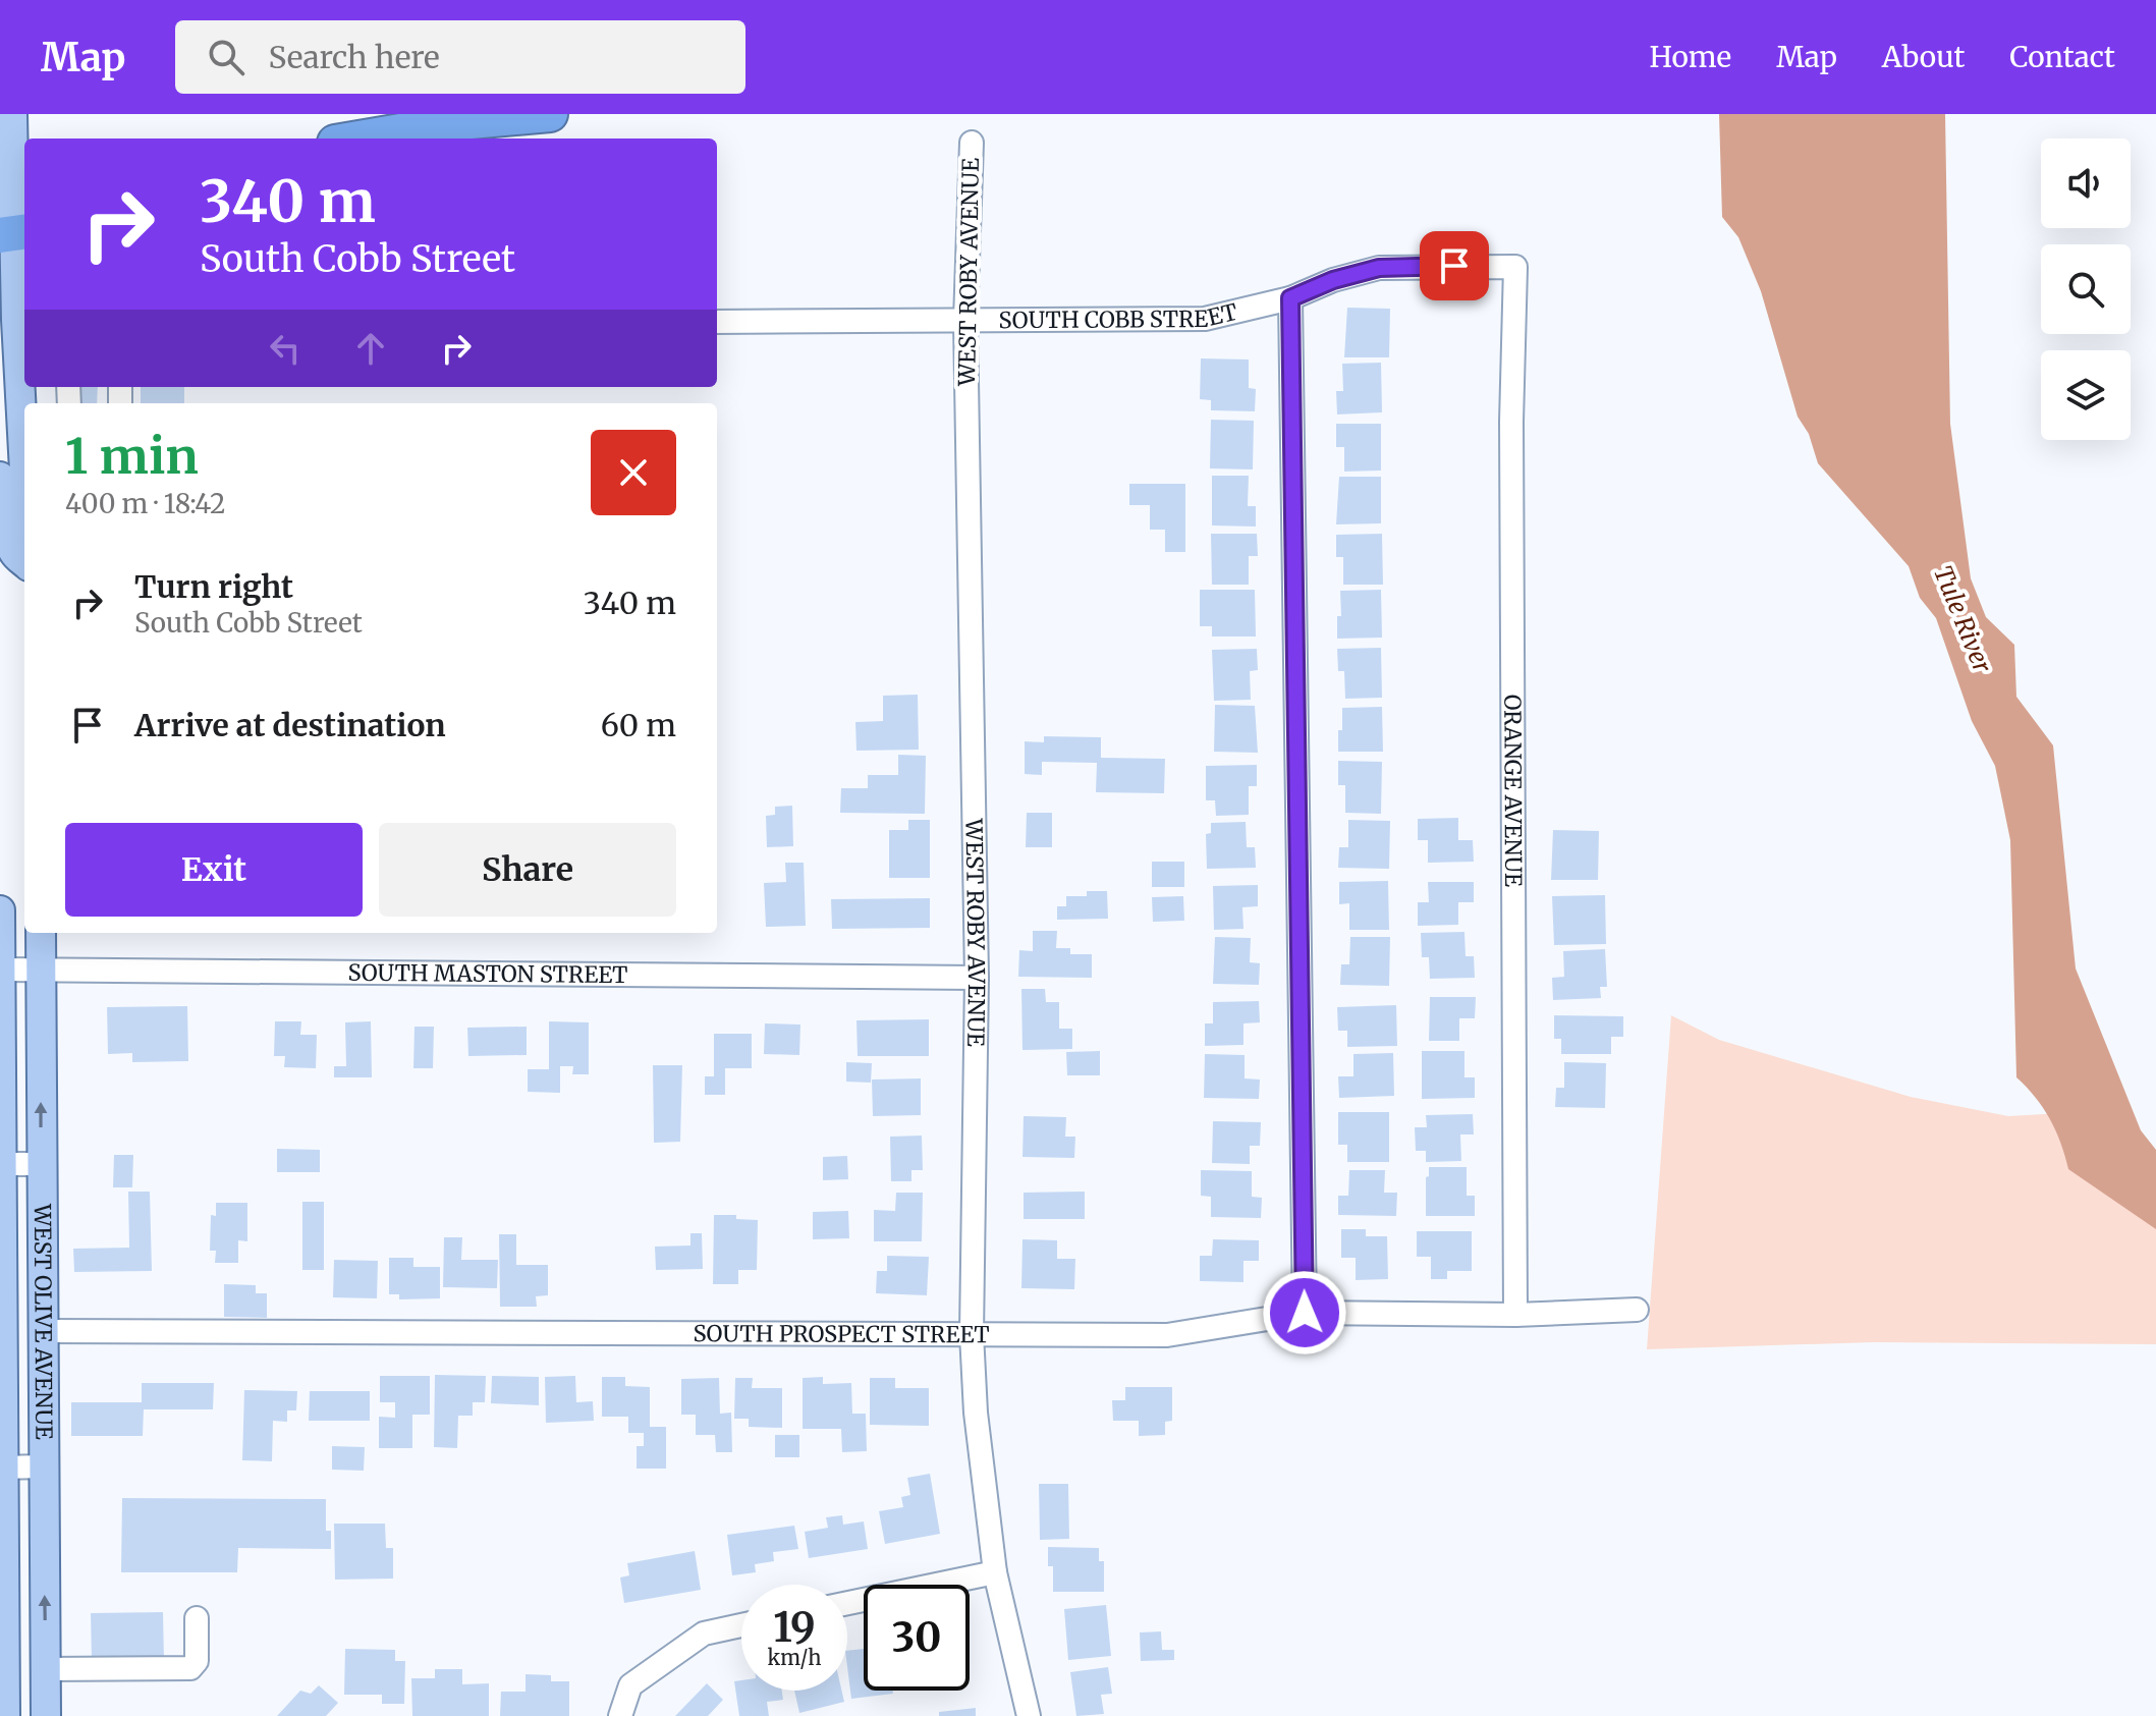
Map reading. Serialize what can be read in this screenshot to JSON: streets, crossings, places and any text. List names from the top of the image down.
{
  "streets": {
    "main road": ["WEST OLIVE AVENUE"],
    "street": [
      "WEST ROBY AVENUE",
      "SOUTH COBB STREET",
      "ORANGE AVENUE",
      "SOUTH MASTON STREET",
      "SOUTH PROSPECT STREET"
    ]
  },
  "crossings": [
    ["WEST ROBY AVENUE", "SOUTH COBB STREET"],
    ["WEST ROBY AVENUE", "SOUTH MASTON STREET"],
    ["WEST ROBY AVENUE", "SOUTH PROSPECT STREET"],
    ["SOUTH COBB STREET", "ORANGE AVENUE"],
    ["ORANGE AVENUE", "SOUTH PROSPECT STREET"],
    ["SOUTH MASTON STREET", "WEST OLIVE AVENUE"],
    ["WEST OLIVE AVENUE", "SOUTH PROSPECT STREET"]
  ],
  "water": ["Tule River"],
  "page": {
    "header": "Map",
    "search": "Search here",
    "nav": [
      "Home",
      "Map",
      "About",
      "Contact"
    ],
    "turn": ["340 m", "South Cobb Street"],
    "heading": ["1 min", "400 m · 18:42"],
    "list": [
      {
        "name": "Turn right",
        "note": "South Cobb Street",
        "value": "340 m"
      },
      {
        "name": "Arrive at destination",
        "value": "60 m"
      }
    ],
    "buttons": ["Exit", "Share"],
    "speed": "19 km/h",
    "limit": "30"
  }
}
